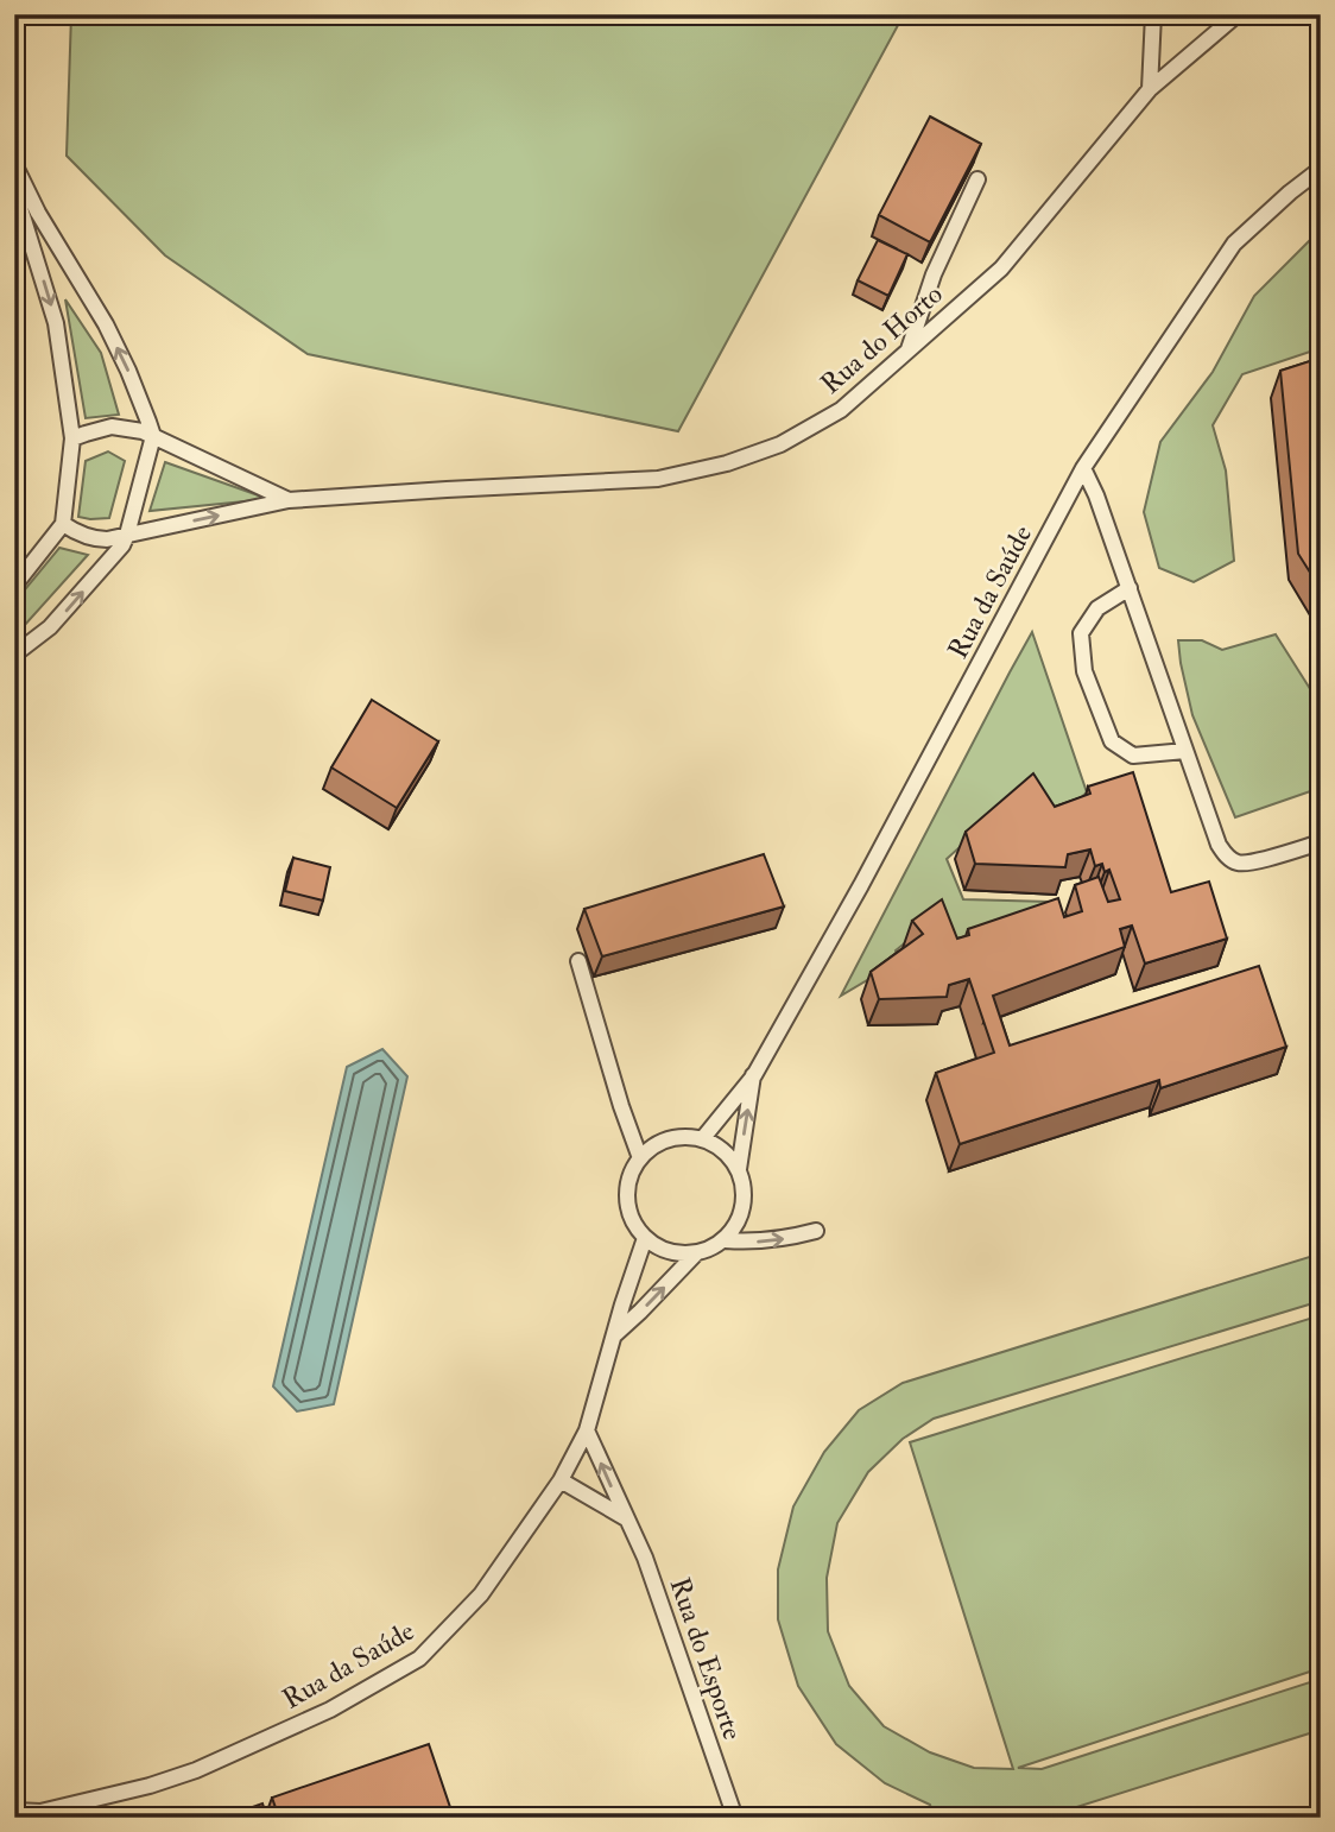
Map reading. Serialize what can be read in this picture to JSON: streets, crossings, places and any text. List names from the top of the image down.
{
  "streets": {
    "lane": ["Rua do Horto", "Rua da Saúde", "Rua do Esporte"]
  },
  "crossings": [
    ["Rua da Saúde", "Rua do Esporte"]
  ]
}
